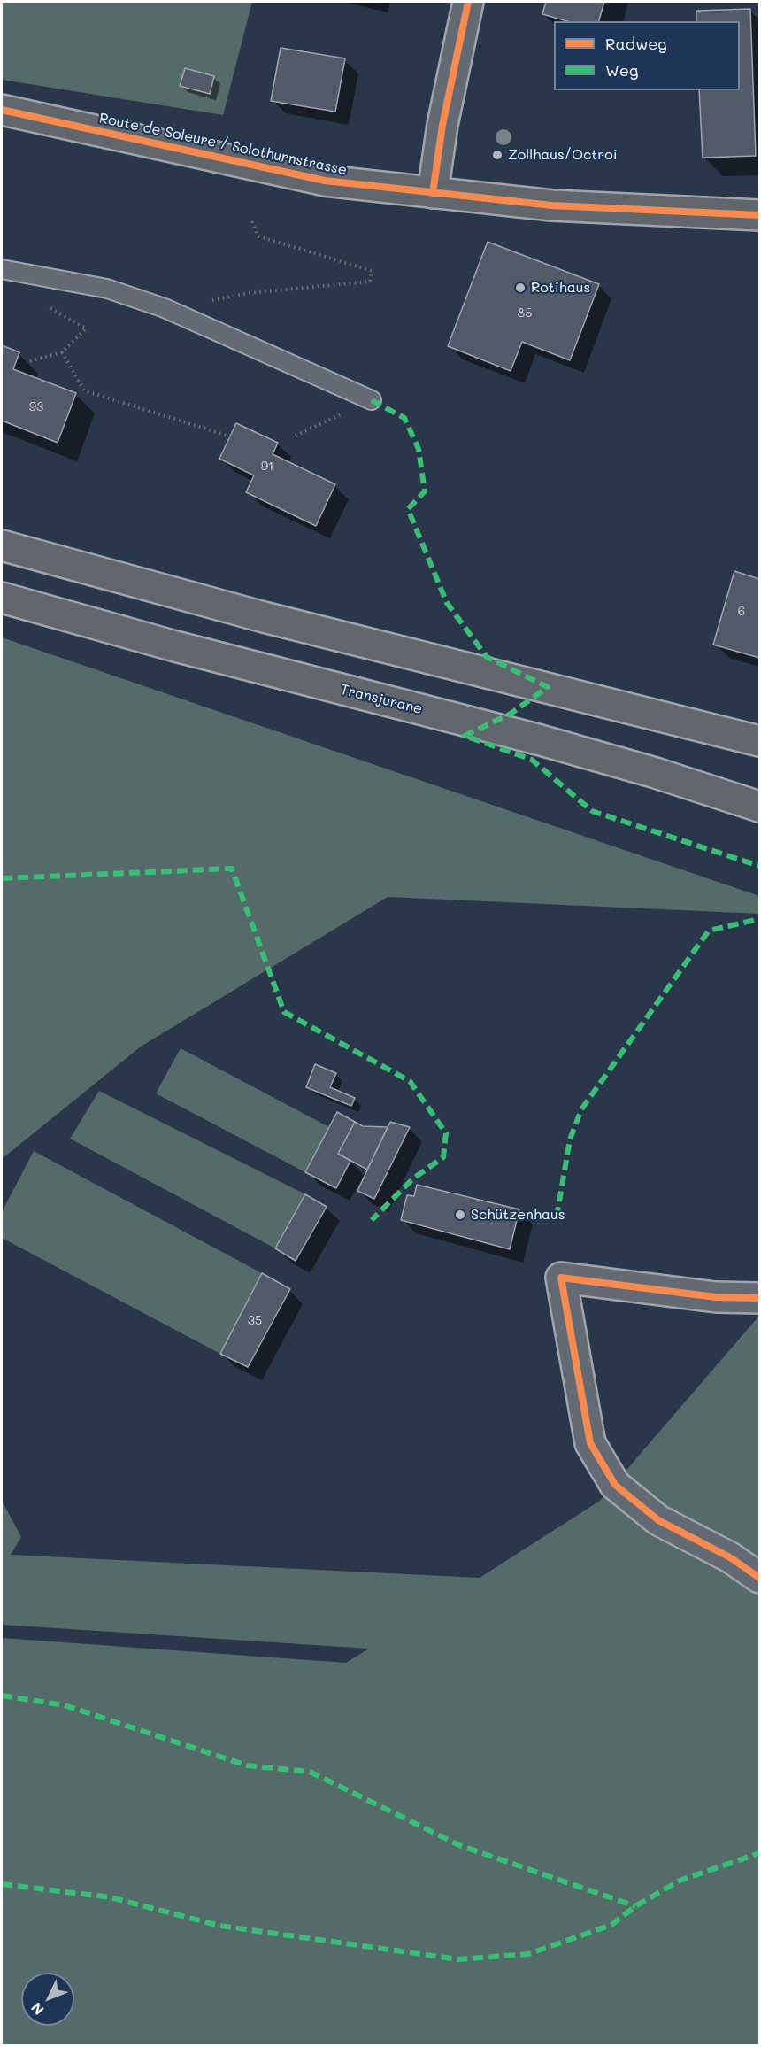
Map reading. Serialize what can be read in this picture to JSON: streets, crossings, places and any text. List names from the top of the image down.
{
  "streets": {
    "main road": ["Route de Soleure / Solothurnstrasse", "Transjurane"]
  },
  "places": ["Zollhaus/Octroi", "Rotihaus", "Schützenhaus"],
  "house_numbers": [
    "85",
    "93",
    "91",
    "6",
    "35"
  ],
  "legend": ["Radweg", "Weg"],
  "north": "bottom left"
}
